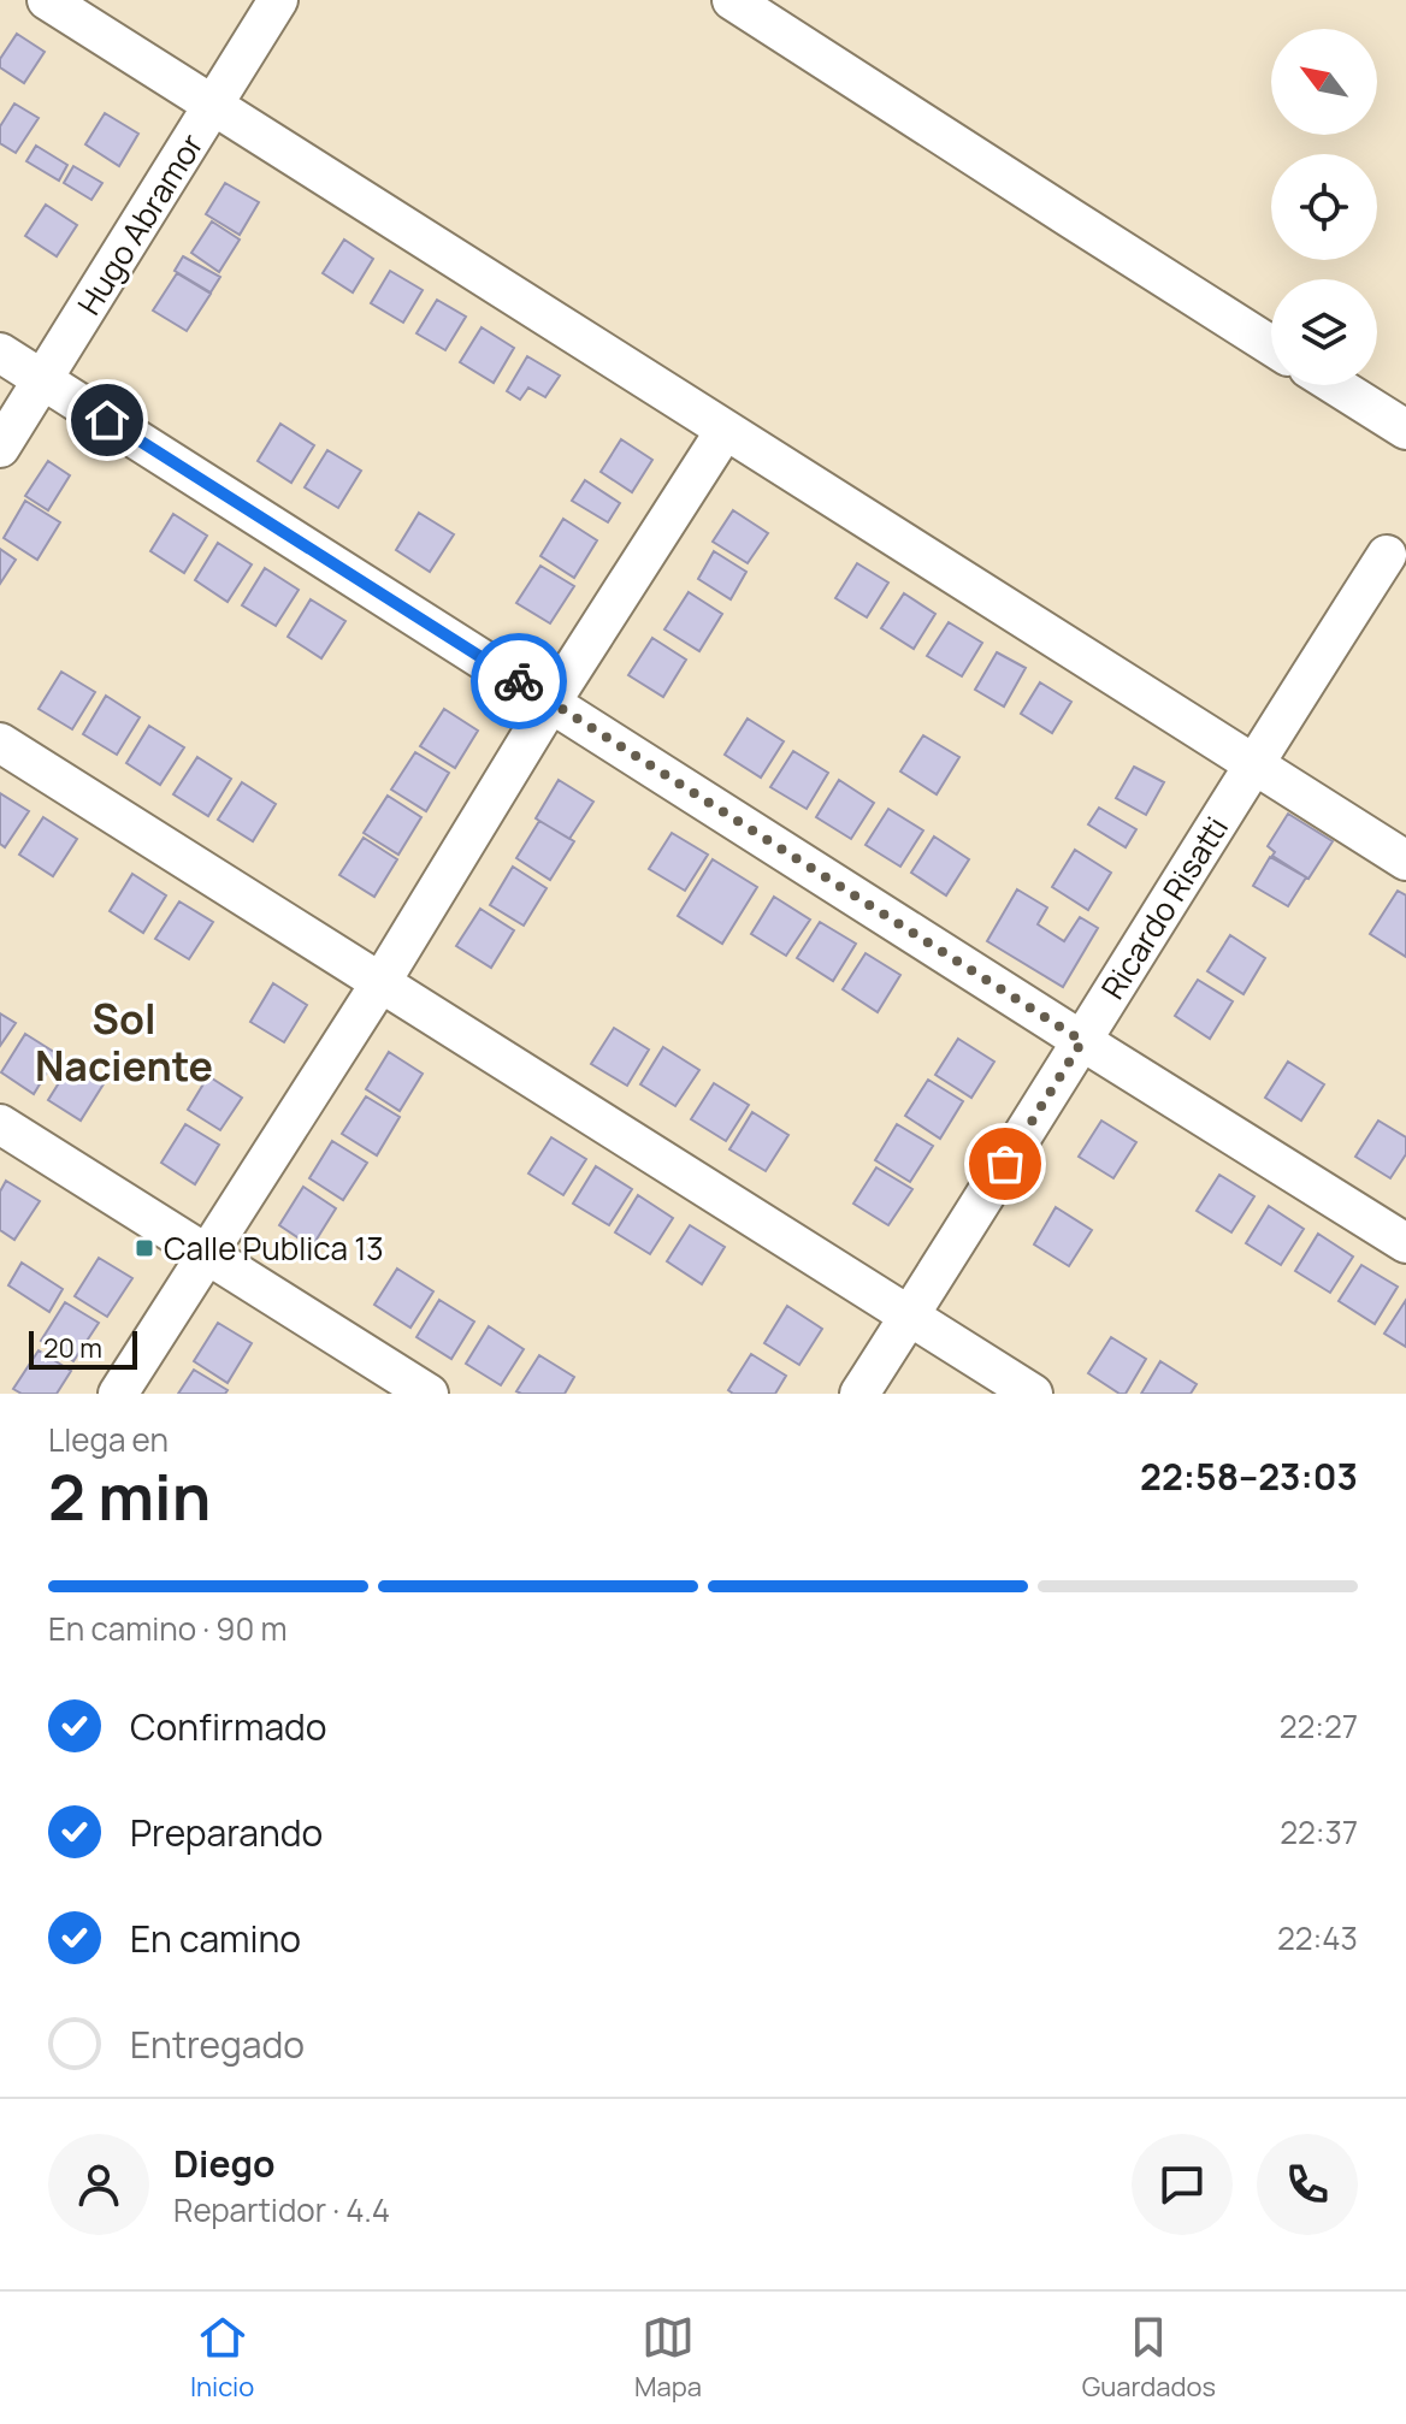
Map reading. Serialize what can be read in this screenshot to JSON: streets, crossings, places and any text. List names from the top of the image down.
{
  "streets": {
    "street": ["Hugo Abramor", "Ricardo Risatti"]
  },
  "districts": ["Sol Naciente"],
  "places": {
    "transit": ["Calle Publica 13"]
  },
  "scale_bar": "20 m",
  "north": "top left",
  "page": {
    "scale": "20 m",
    "heading": ["2 min", "Llega en", "22:58–23:03"],
    "panel": ["Diego", "Repartidor · 4.4"],
    "bar": "En camino · 90 m",
    "list": [
      ["Confirmado", "22:27"],
      ["Preparando", "22:37"],
      ["En camino", "22:43"],
      "Entregado"
    ],
    "tabs": ["Inicio", "Mapa", "Guardados"]
  }
}
